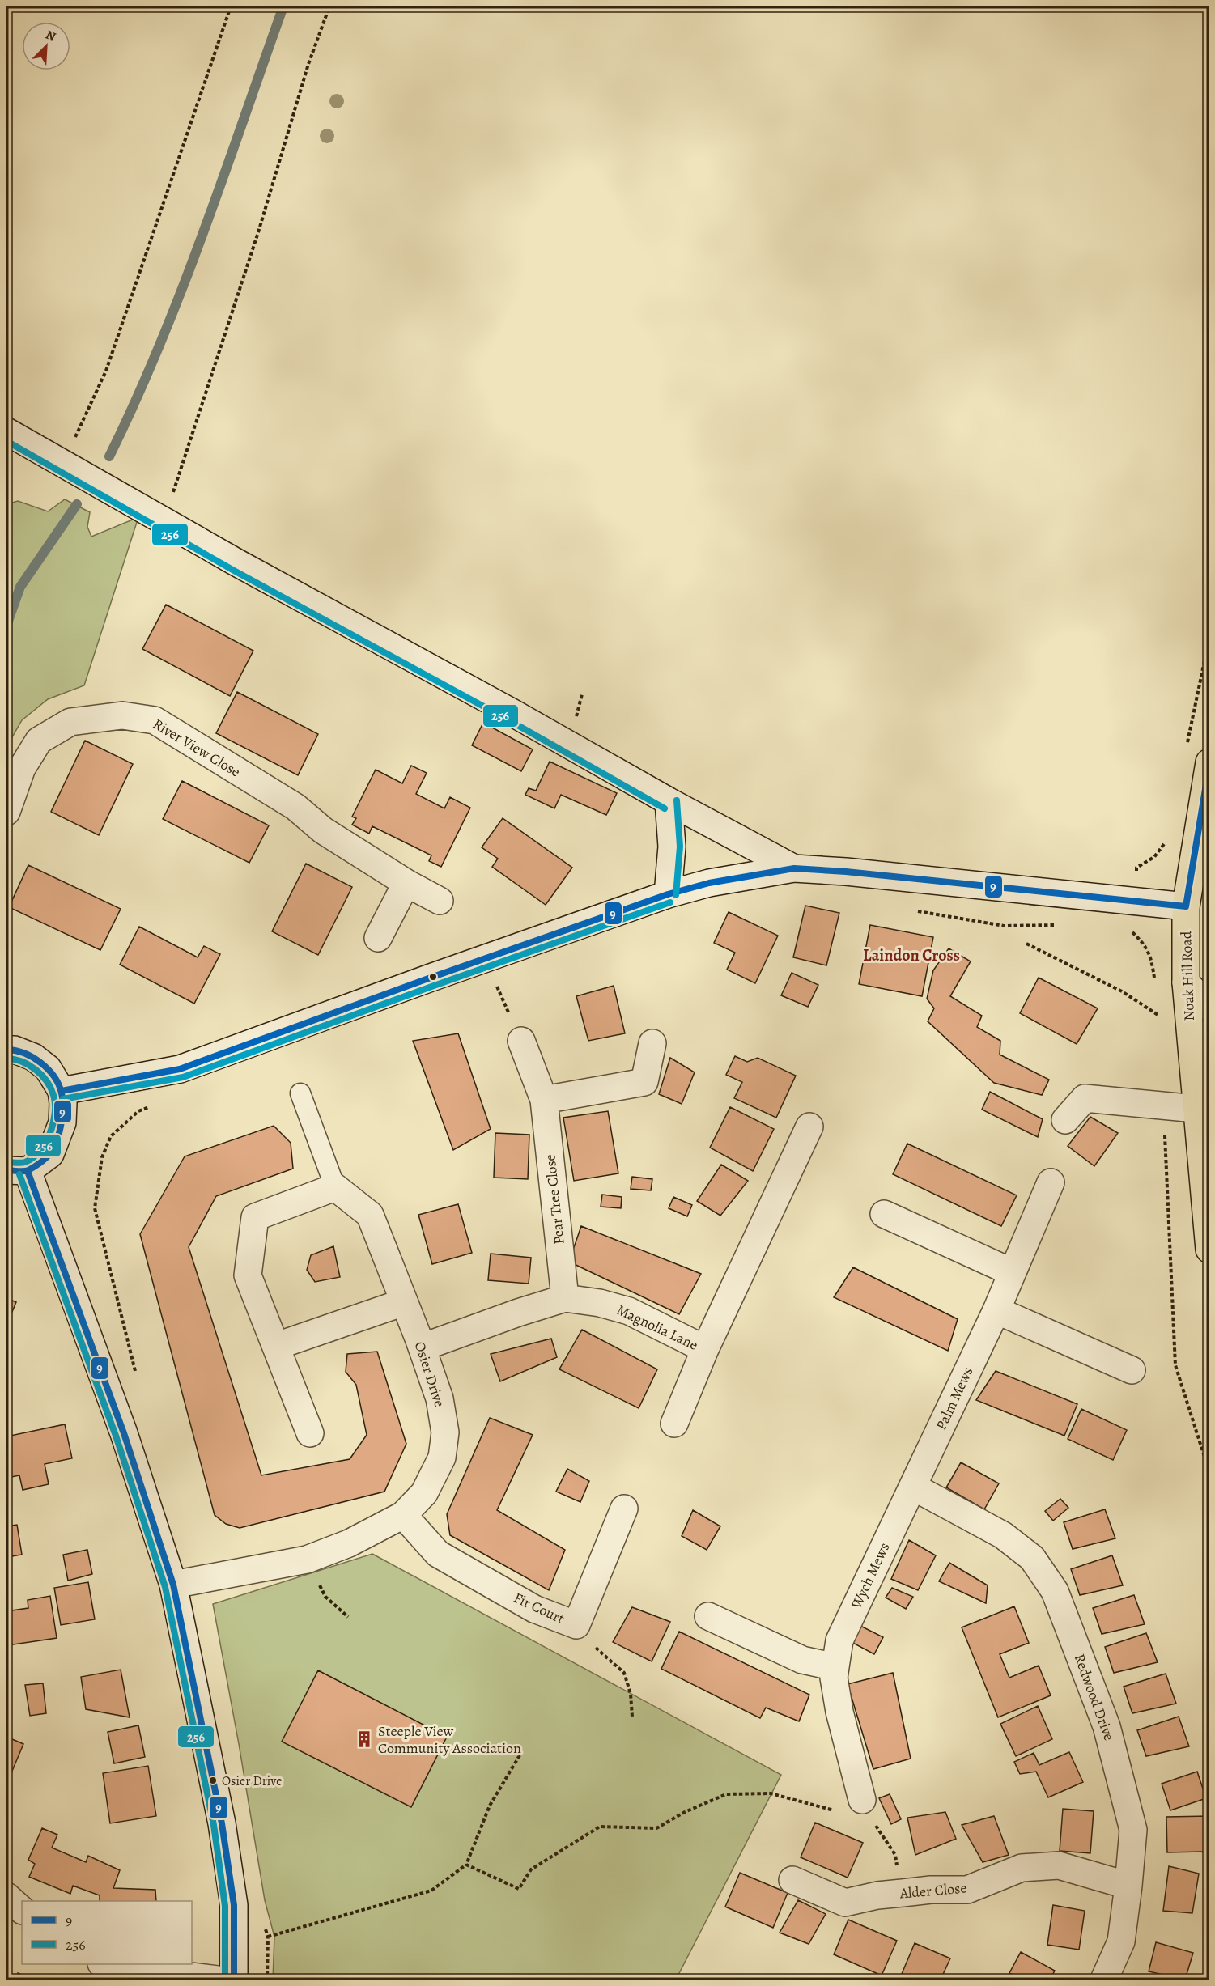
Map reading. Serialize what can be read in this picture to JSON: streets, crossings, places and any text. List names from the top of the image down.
{
  "streets": {
    "main road": ["Noak Hill Road"],
    "street": [
      "River View Close",
      "Pear Tree Close",
      "Magnolia Lane",
      "Osier Drive",
      "Palm Mews",
      "Wych Mews",
      "Fir Court",
      "Redwood Drive",
      "Alder Close"
    ]
  },
  "crossings": [
    ["Pear Tree Close", "Magnolia Lane"],
    ["Magnolia Lane", "Osier Drive"],
    ["Osier Drive", "Fir Court"],
    ["Palm Mews", "Wych Mews"],
    ["Palm Mews", "Redwood Drive"],
    ["Wych Mews", "Redwood Drive"],
    ["Redwood Drive", "Alder Close"]
  ],
  "districts": ["Laindon Cross"],
  "places": {
    "building": ["Steeple View Community Association"],
    "other": ["Osier Drive"]
  },
  "lines": ["transit line 256", "transit line 9"],
  "legend": ["9", "256"],
  "north": "top right"
}
